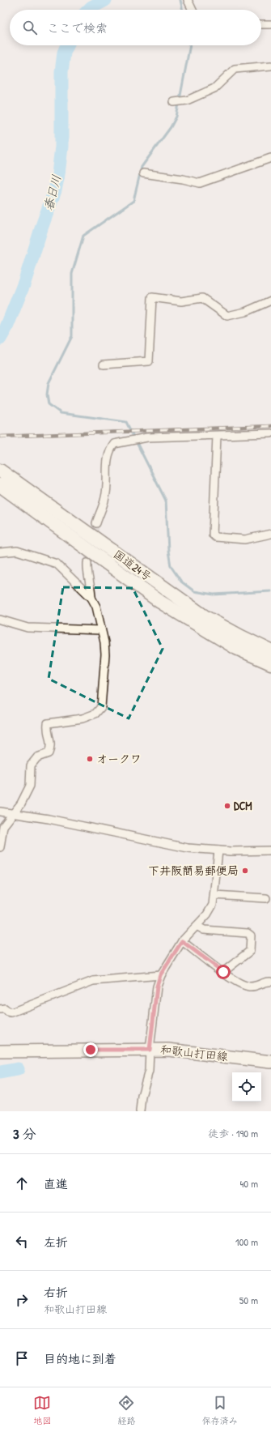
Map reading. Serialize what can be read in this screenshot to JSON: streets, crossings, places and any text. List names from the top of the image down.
{
  "streets": {
    "highway": ["国道24号"],
    "main road": ["和歌山打田線"]
  },
  "water": ["春日川"],
  "places": ["オークワ", "DCM", "下井阪簡易郵便局"],
  "page": {
    "search": "ここで検索",
    "heading": ["3 分", "徒歩 · 190 m"],
    "list": [
      ["直進", "40 m"],
      ["左折", "100 m"],
      ["右折", "和歌山打田線", "50 m"],
      "目的地に到着"
    ],
    "nav": ["地図", "経路", "保存済み"]
  }
}
